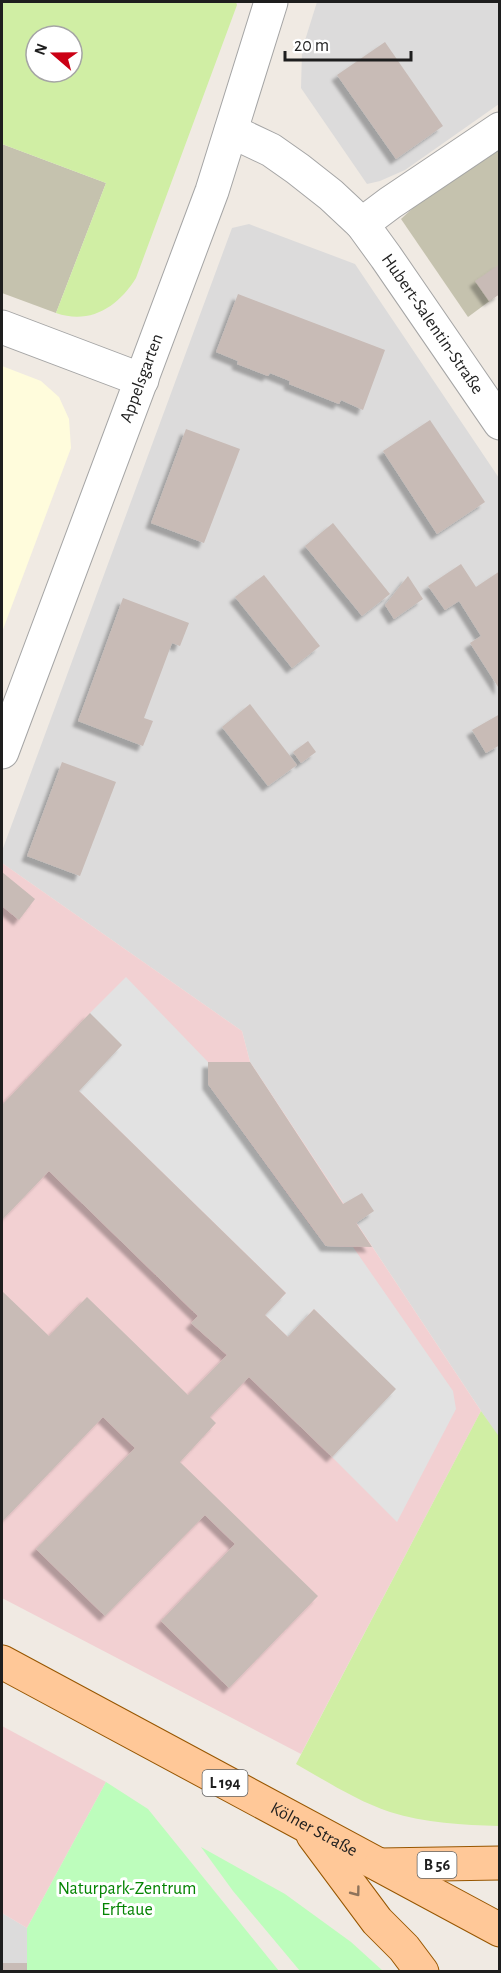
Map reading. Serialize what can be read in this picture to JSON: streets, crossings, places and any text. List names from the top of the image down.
{
  "streets": {
    "main road": ["L 194", "Kölner Straße", "B 56"],
    "street": ["Hubert-Salentin-Straße", "Appelsgarten"]
  },
  "crossings": [
    ["Hubert-Salentin-Straße", "Appelsgarten"],
    ["L 194", "Kölner Straße"],
    ["Kölner Straße", "B 56"]
  ],
  "parks": ["Naturpark-Zentrum Erftaue"],
  "scale_bar": "20 m",
  "north": "left"
}
